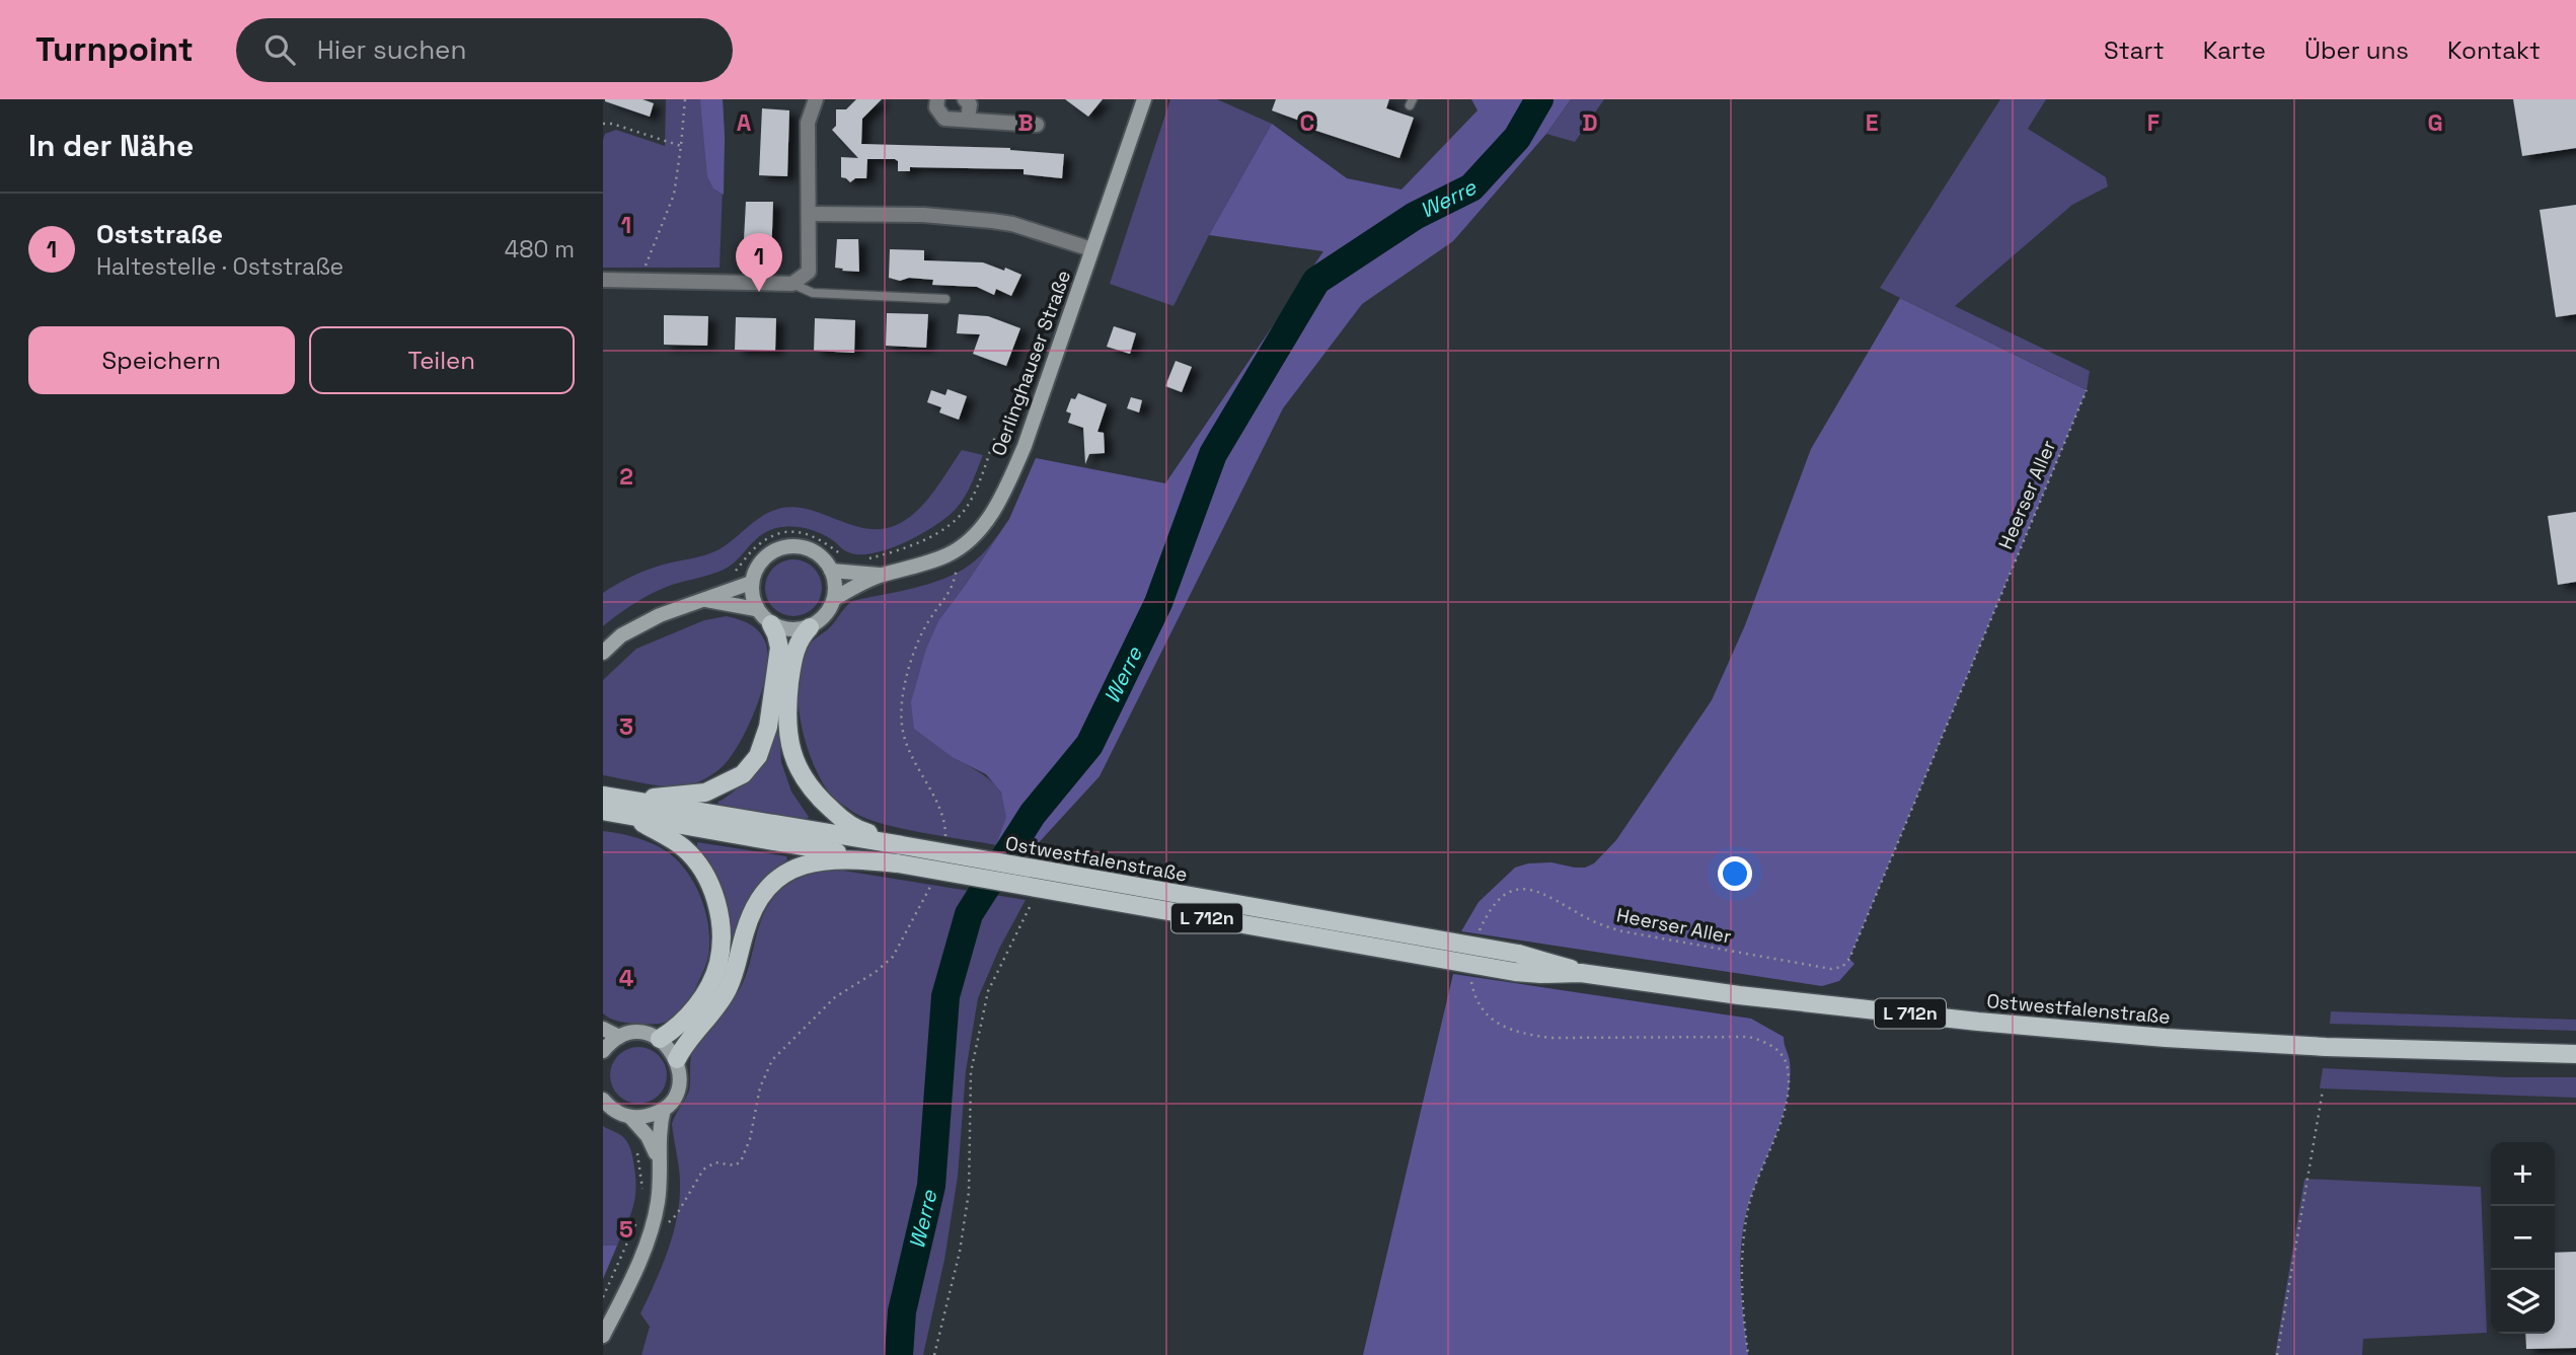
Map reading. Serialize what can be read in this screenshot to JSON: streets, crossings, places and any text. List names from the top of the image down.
{
  "streets": {
    "main road": ["Oerlinghauser Straße", "Ostwestfalenstraße", "L 712n"],
    "path": ["Heerser Aller"]
  },
  "crossings": [
    ["Oerlinghauser Straße", "L 712n"],
    ["Ostwestfalenstraße", "L 712n"]
  ],
  "water": ["Werre"],
  "page": {
    "header": "Turnpoint",
    "search": "Hier suchen",
    "nav": [
      "Start",
      "Karte",
      "Über uns",
      "Kontakt"
    ],
    "heading": "In der Nähe",
    "list": [
      {
        "mark": "1",
        "name": "Oststraße",
        "note": "Haltestelle · Oststraße",
        "value": "480 m"
      }
    ],
    "pins": "1",
    "buttons": ["Speichern", "Teilen"],
    "map_buttons": ["+", "−"]
  },
  "grid": {
    "columns": [
      "A",
      "B",
      "C",
      "D",
      "E",
      "F",
      "G"
    ],
    "rows": [
      "1",
      "2",
      "3",
      "4",
      "5"
    ]
  }
}
